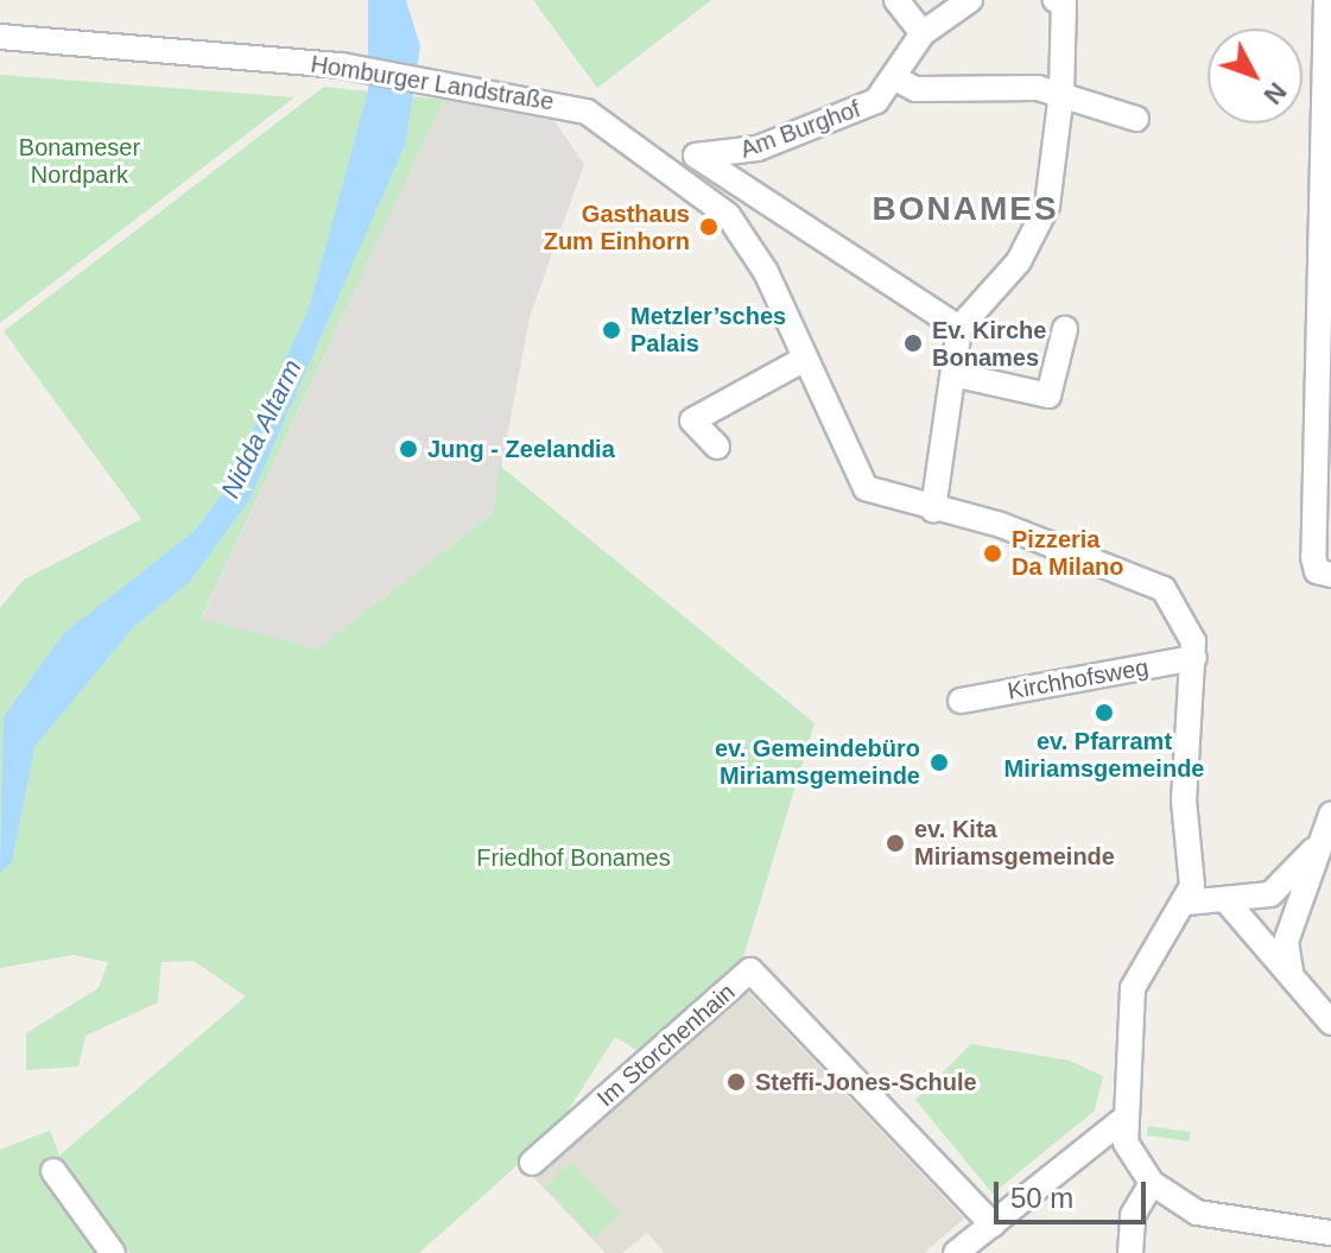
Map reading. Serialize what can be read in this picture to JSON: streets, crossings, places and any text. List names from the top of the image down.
{
  "streets": {
    "street": [
      "Homburger Landstraße",
      "Am Burghof",
      "Kirchhofsweg",
      "Im Storchenhain"
    ]
  },
  "crossings": [
    ["Homburger Landstraße", "Am Burghof"]
  ],
  "districts": ["BONAMES"],
  "water": ["Nidda Altarm"],
  "parks": ["Bonameser Nordpark", "Friedhof Bonames"],
  "places": [
    "Gasthaus Zum Einhorn",
    "Metzler’sches Palais",
    "Ev. Kirche Bonames",
    "Jung - Zeelandia",
    "Pizzeria Da Milano",
    "ev. Pfarramt Miriamsgemeinde",
    "ev. Gemeindebüro Miriamsgemeinde",
    "ev. Kita Miriamsgemeinde",
    "Steffi-Jones-Schule"
  ],
  "scale_bar": "50 m",
  "north": "bottom right"
}
